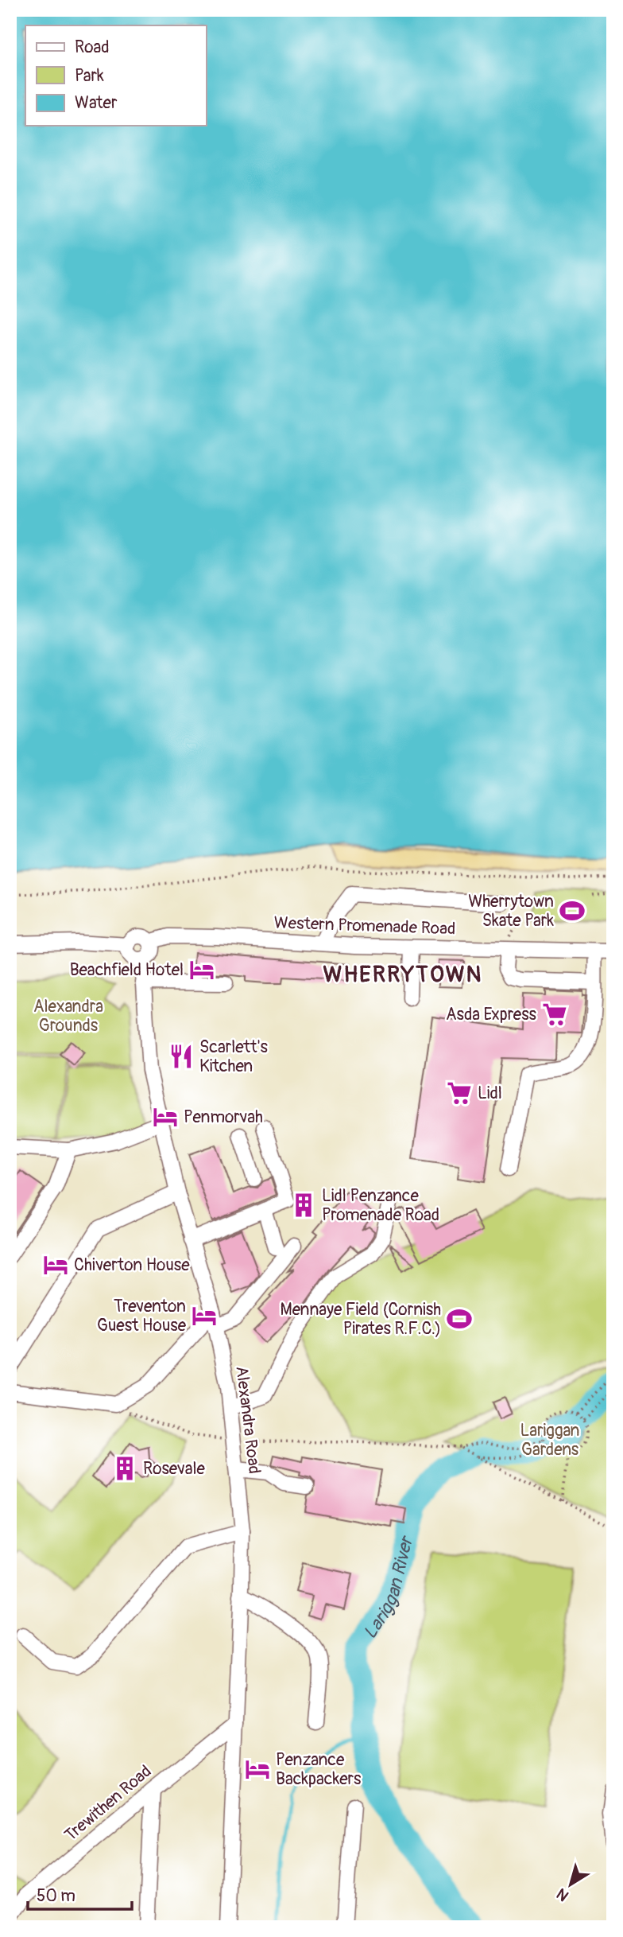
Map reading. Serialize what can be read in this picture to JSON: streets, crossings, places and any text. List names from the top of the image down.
{
  "streets": {
    "street": ["Western Promenade Road", "Alexandra Road", "Trewithen Road"]
  },
  "crossings": [
    ["Western Promenade Road", "Alexandra Road"],
    ["Alexandra Road", "Trewithen Road"]
  ],
  "districts": ["WHERRYTOWN"],
  "water": ["Lariggan River"],
  "parks": ["Alexandra Grounds", "Lariggan Gardens"],
  "places": {
    "sports": ["Wherrytown Skate Park", "Mennaye Field (Cornish Pirates R.F.C.)"],
    "hotel": [
      "Beachfield Hotel",
      "Penmorvah",
      "Chiverton House",
      "Treventon Guest House",
      "Penzance Backpackers"
    ],
    "supermarket": ["Asda Express", "Lidl"],
    "restaurant": ["Scarlett's Kitchen"],
    "building": ["Lidl Penzance Promenade Road", "Rosevale"]
  },
  "legend": ["Road", "Park", "Water"],
  "scale_bar": "50 m",
  "north": "bottom left"
}
